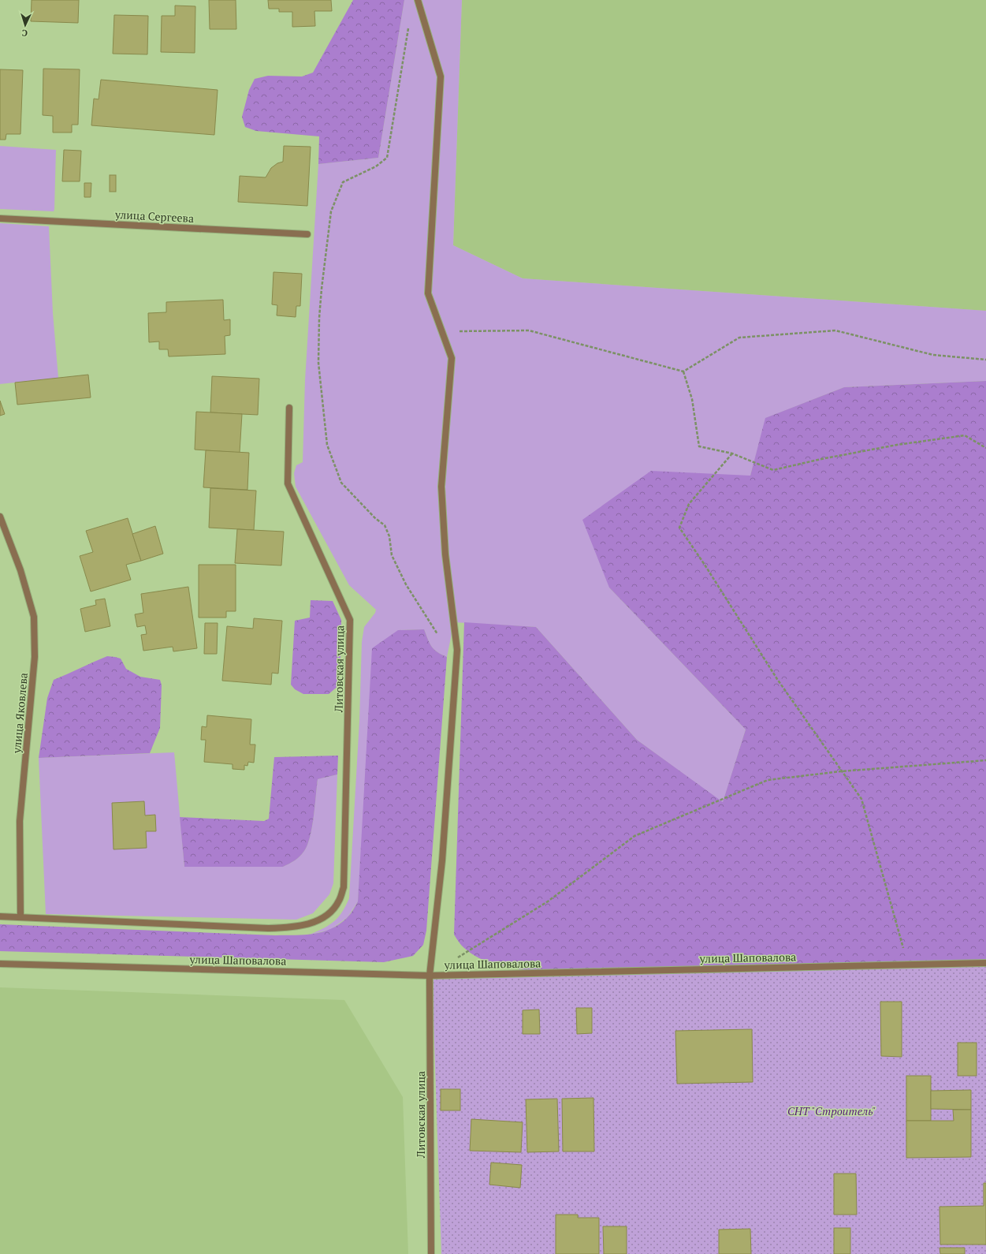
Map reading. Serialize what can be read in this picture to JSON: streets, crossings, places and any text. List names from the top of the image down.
{
  "streets": {
    "street": [
      "улица Сергеева",
      "Литовская улица",
      "улица Яковлева",
      "улица Шаповалова"
    ]
  },
  "crossings": [
    ["Литовская улица", "улица Яковлева"],
    ["Литовская улица", "улица Шаповалова"]
  ],
  "parks": ["СНТ \"Строитель\""],
  "north": "bottom"
}
